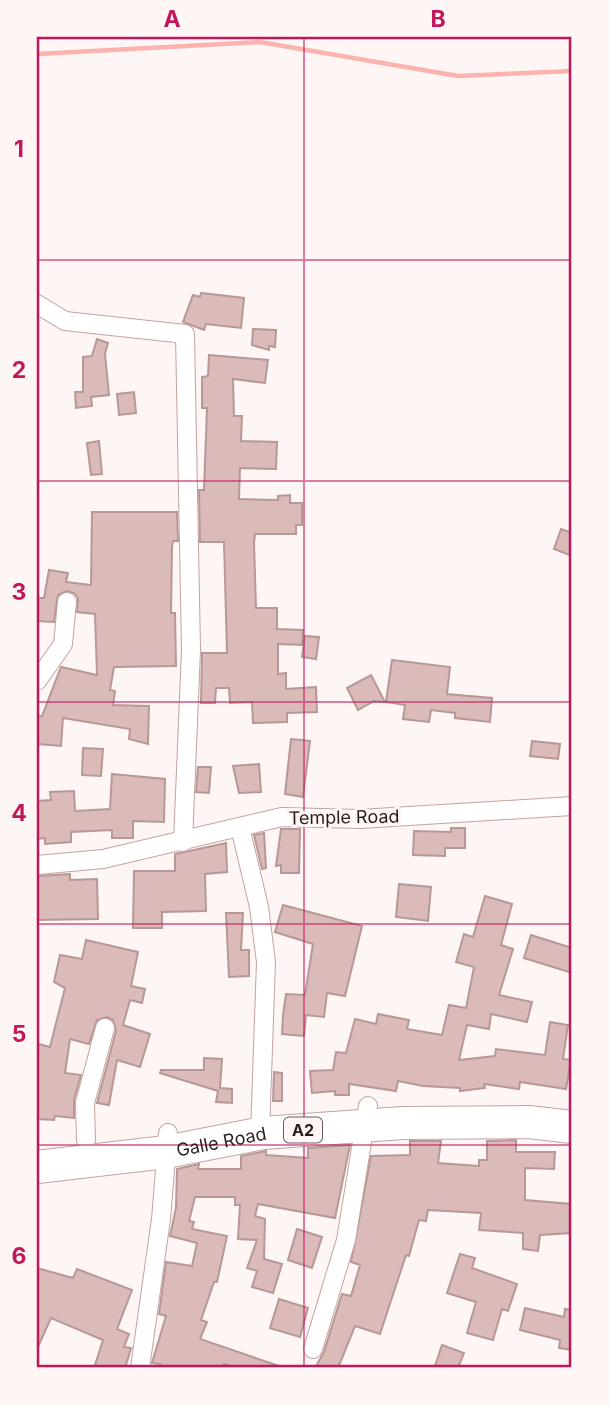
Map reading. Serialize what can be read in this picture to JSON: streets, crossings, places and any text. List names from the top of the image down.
{
  "streets": {
    "highway": ["A2", "Galle Road"],
    "street": ["Temple Road"]
  },
  "grid": {
    "columns": ["A", "B"],
    "rows": [
      "1",
      "2",
      "3",
      "4",
      "5",
      "6"
    ]
  }
}
